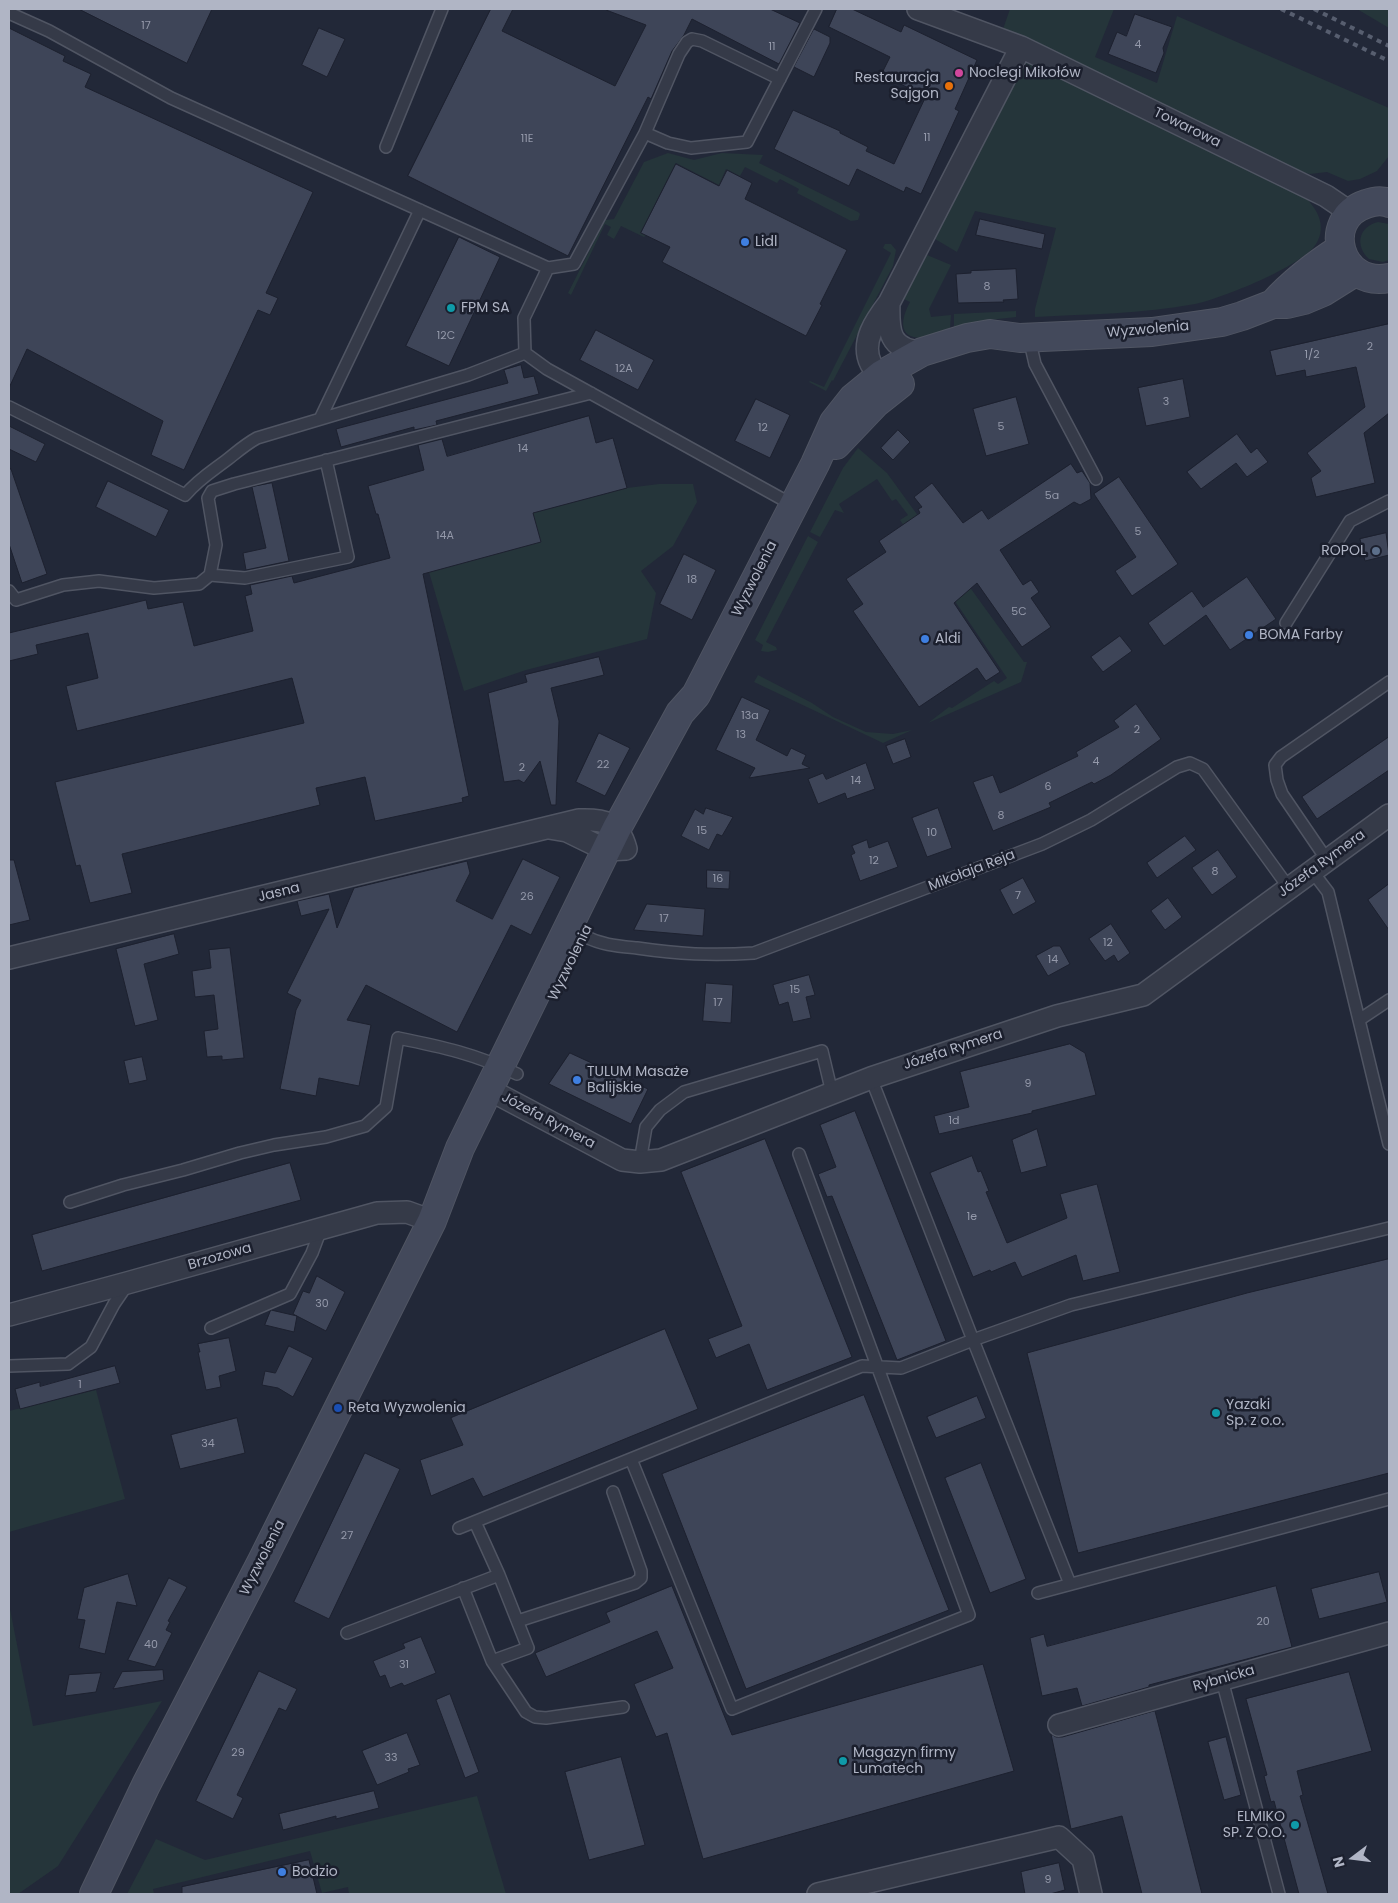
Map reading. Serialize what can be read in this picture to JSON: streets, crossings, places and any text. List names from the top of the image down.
{
  "streets": {
    "street": [
      "Towarowa",
      "Wyzwolenia",
      "Józefa Rymera",
      "Jasna",
      "Brzozowa",
      "Rybnicka"
    ],
    "lane": ["Mikołaja Reja"]
  },
  "crossings": [
    ["Wyzwolenia", "Józefa Rymera"],
    ["Wyzwolenia", "Mikołaja Reja"],
    ["Wyzwolenia", "Jasna"],
    ["Wyzwolenia", "Brzozowa"],
    ["Józefa Rymera", "Mikołaja Reja"]
  ],
  "places": [
    "Noclegi Mikołów",
    "Restauracja Sajgon",
    "Lidl",
    "FPM SA",
    "ROPOL",
    "BOMA Farby",
    "Aldi",
    "TULUM Masaże Balijskie",
    "Reta Wyzwolenia",
    "Yazaki Sp. z o.o.",
    "Magazyn firmy Lumatech",
    "ELMIKO SP. Z O.O.",
    "Bodzio"
  ],
  "house_numbers": [
    "17",
    "4",
    "11",
    "11",
    "11E",
    "8",
    "12C",
    "2",
    "1/2",
    "12A",
    "3",
    "5",
    "12",
    "14",
    "5a",
    "5",
    "14A",
    "18",
    "5C",
    "13a",
    "2",
    "13",
    "4",
    "22",
    "2",
    "14",
    "6",
    "8",
    "15",
    "10",
    "12",
    "8",
    "16",
    "7",
    "26",
    "17",
    "12",
    "14",
    "15",
    "17",
    "9",
    "1d",
    "1e",
    "30",
    "1",
    "34",
    "27",
    "20",
    "40",
    "31",
    "29",
    "33",
    "9"
  ],
  "north": "left"
}
